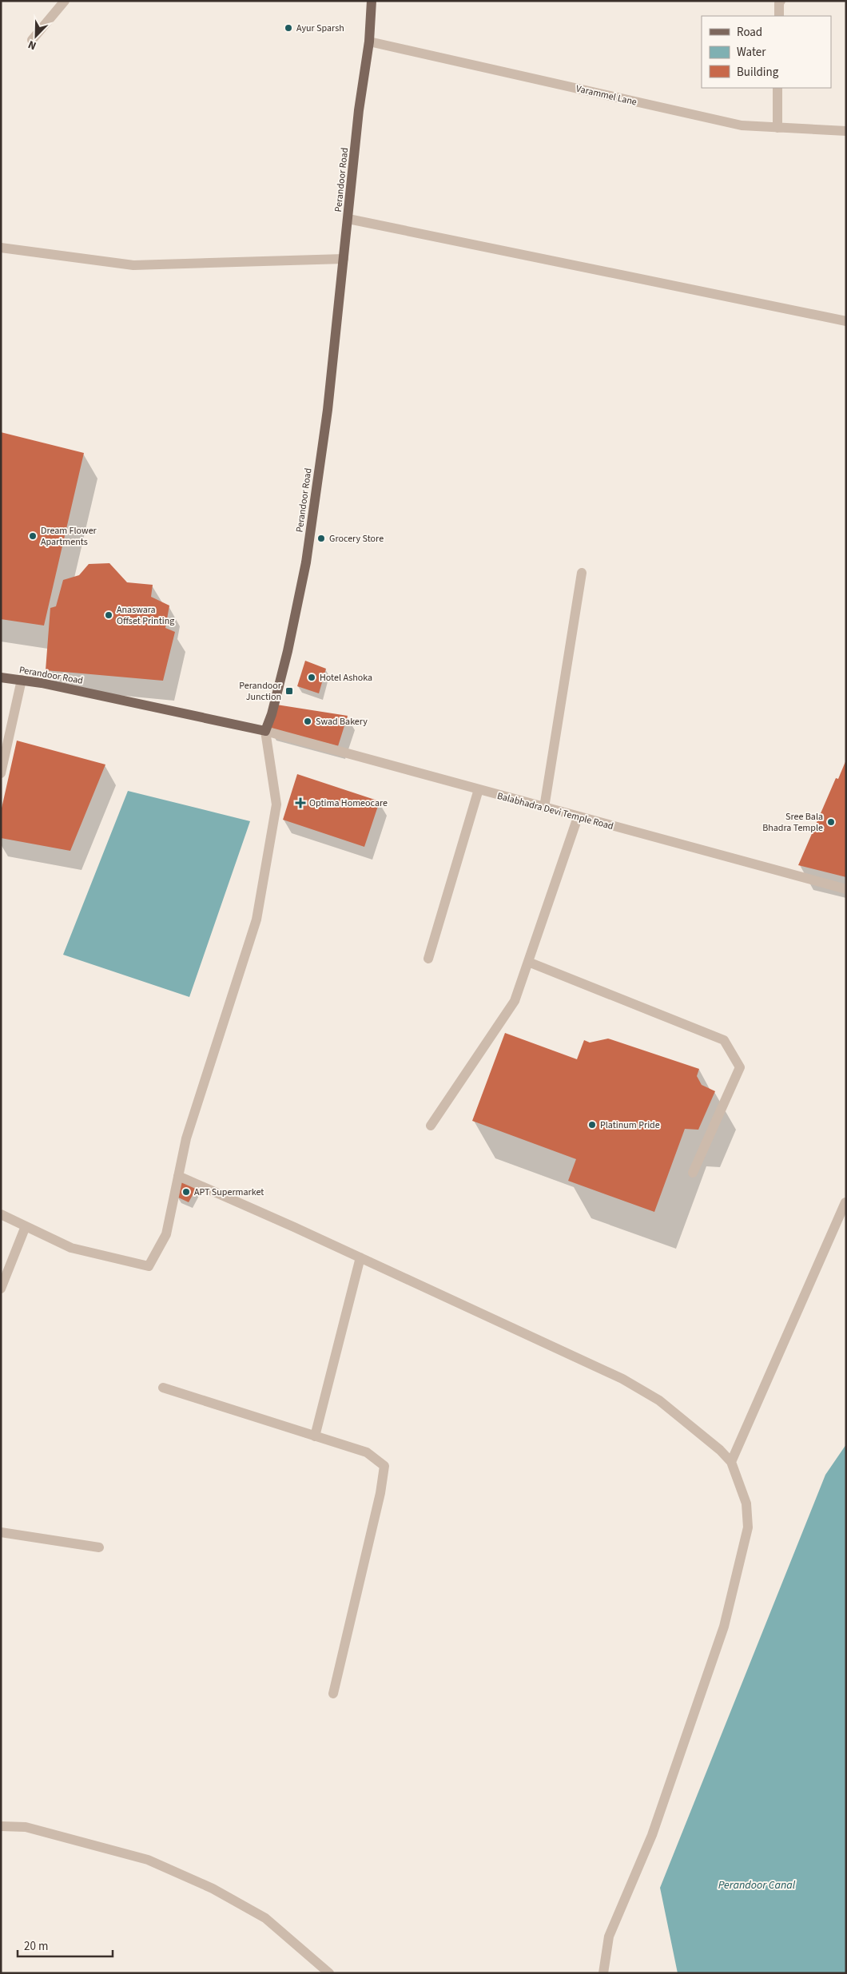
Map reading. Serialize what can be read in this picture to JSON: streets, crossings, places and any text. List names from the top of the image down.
{
  "streets": {
    "main road": ["Perandoor Road"],
    "street": ["Varammel Lane", "Balabhadra Devi Temple Road"]
  },
  "crossings": [
    ["Varammel Lane", "Perandoor Road"],
    ["Perandoor Road", "Balabhadra Devi Temple Road"]
  ],
  "water": ["Perandoor Canal"],
  "places": {
    "other": [
      "Ayur Sparsh",
      "Dream Flower Apartments",
      "Grocery Store",
      "Anaswara Offset Printing",
      "Hotel Ashoka",
      "Swad Bakery",
      "Sree Bala Bhadra Temple",
      "Platinum Pride",
      "APT Supermarket"
    ],
    "transit": ["Perandoor Junction"],
    "health": ["Optima Homeocare"]
  },
  "legend": ["Road", "Water", "Building"],
  "scale_bar": "20 m",
  "north": "bottom left"
}
